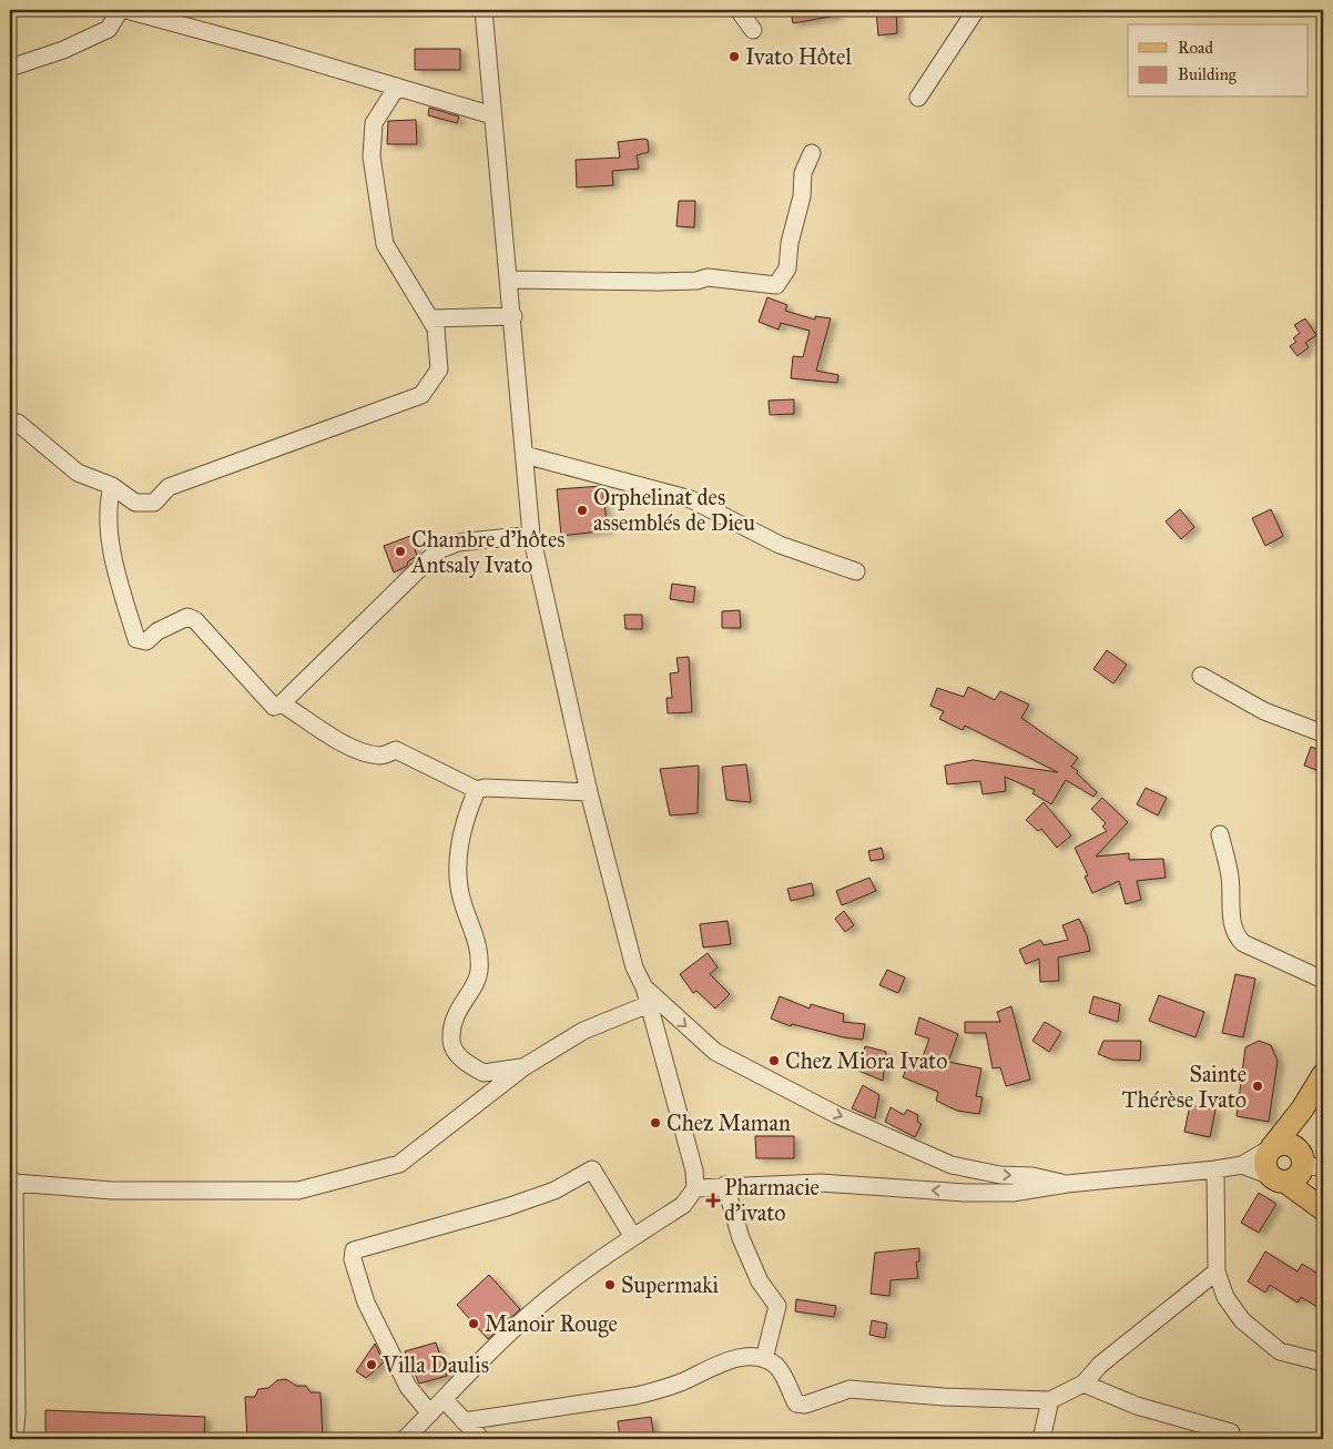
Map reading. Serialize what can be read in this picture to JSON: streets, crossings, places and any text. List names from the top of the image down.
{
  "places": {
    "other": [
      "Ivato Hôtel",
      "Orphelinat des assemblés de Dieu",
      "Chambre d'hôtes Antsaly Ivato",
      "Chez Miora Ivato",
      "Sainte Thérèse Ivato",
      "Chez Maman",
      "Supermaki",
      "Manoir Rouge",
      "Villa Daulis"
    ],
    "health": ["Pharmacie d'ivato"]
  },
  "legend": ["Road", "Building"]
}
